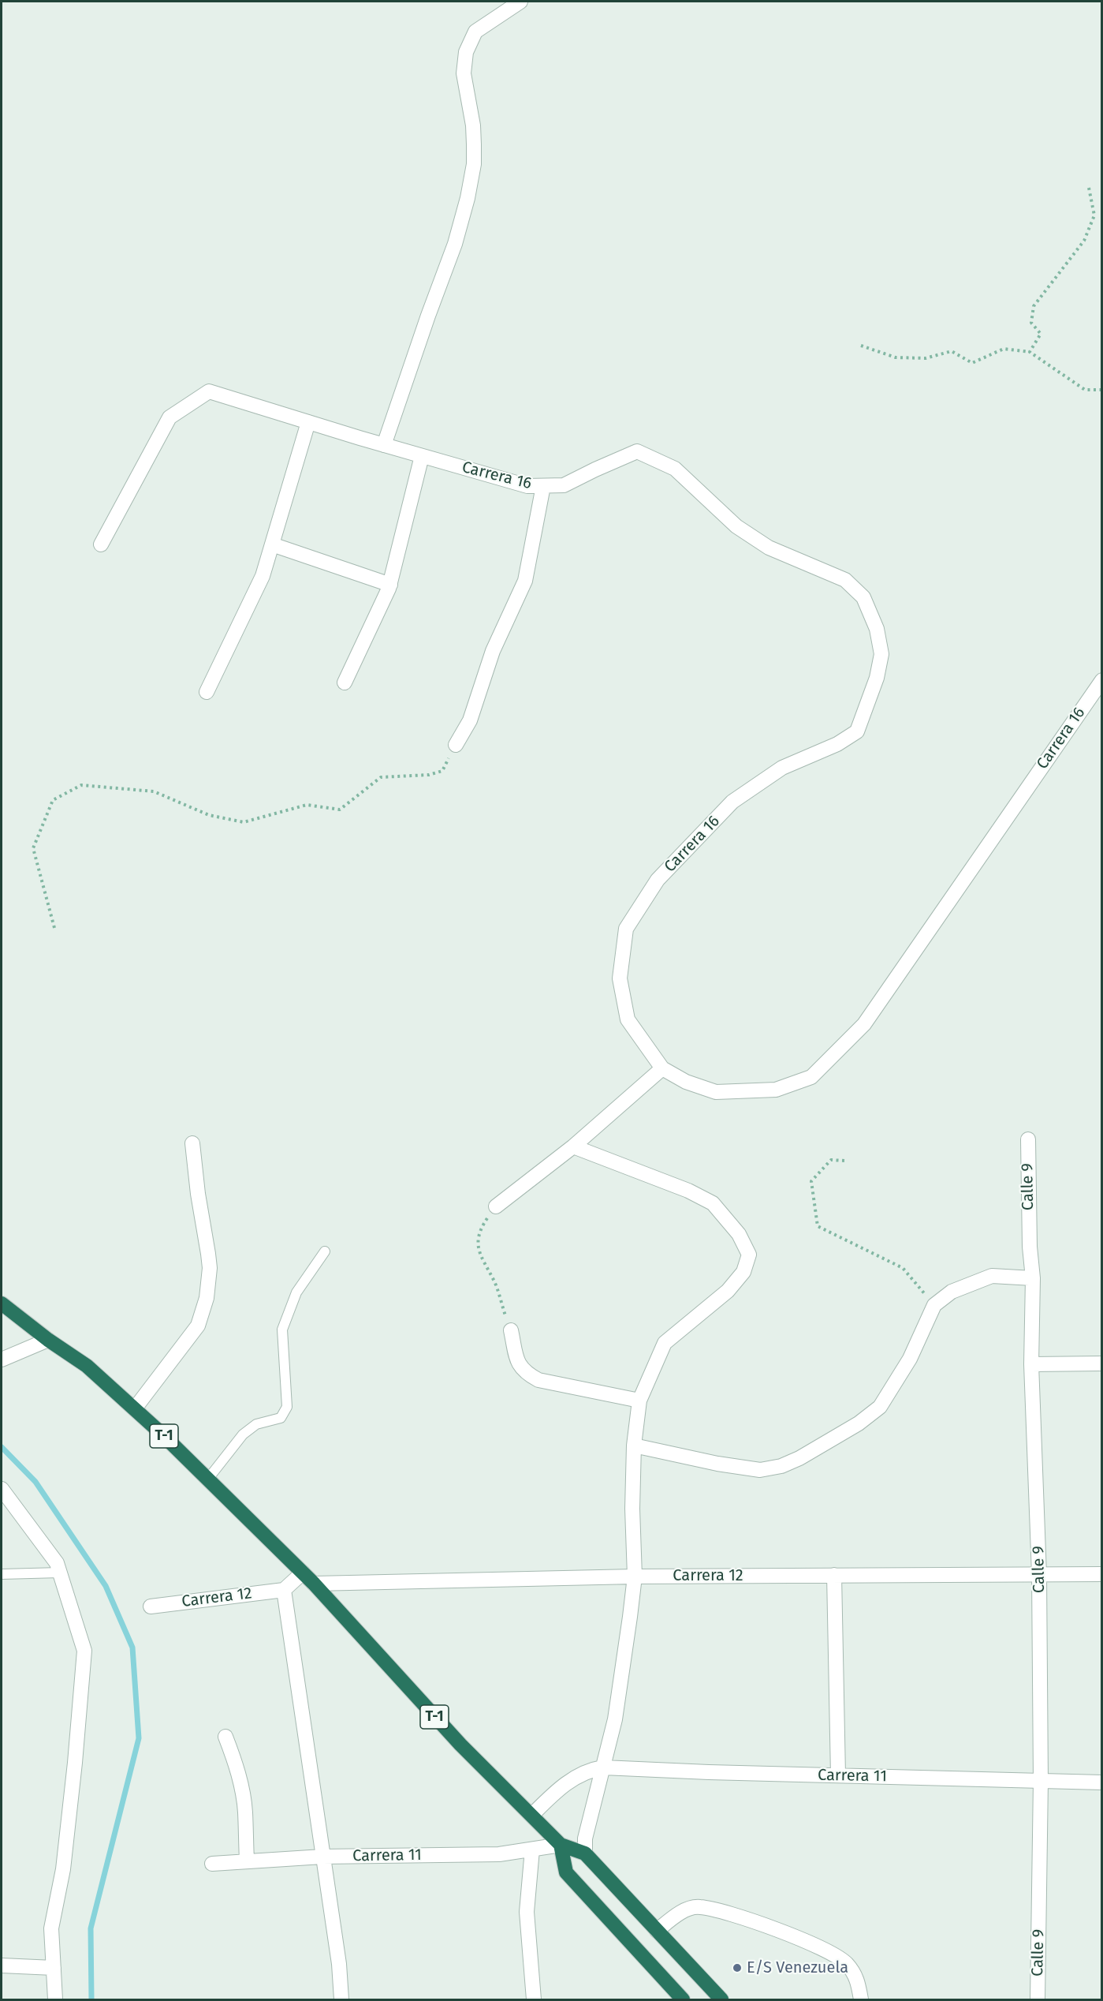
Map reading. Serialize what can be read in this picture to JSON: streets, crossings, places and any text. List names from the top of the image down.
{
  "streets": {
    "highway": ["T-1"],
    "street": [
      "Carrera 16",
      "Calle 9",
      "Carrera 12",
      "Carrera 11"
    ]
  },
  "crossings": [
    ["Calle 9", "Carrera 12"],
    ["Calle 9", "Carrera 11"],
    ["T-1", "Carrera 12"],
    ["T-1", "Carrera 11"]
  ],
  "places": ["E/S Venezuela"]
}
